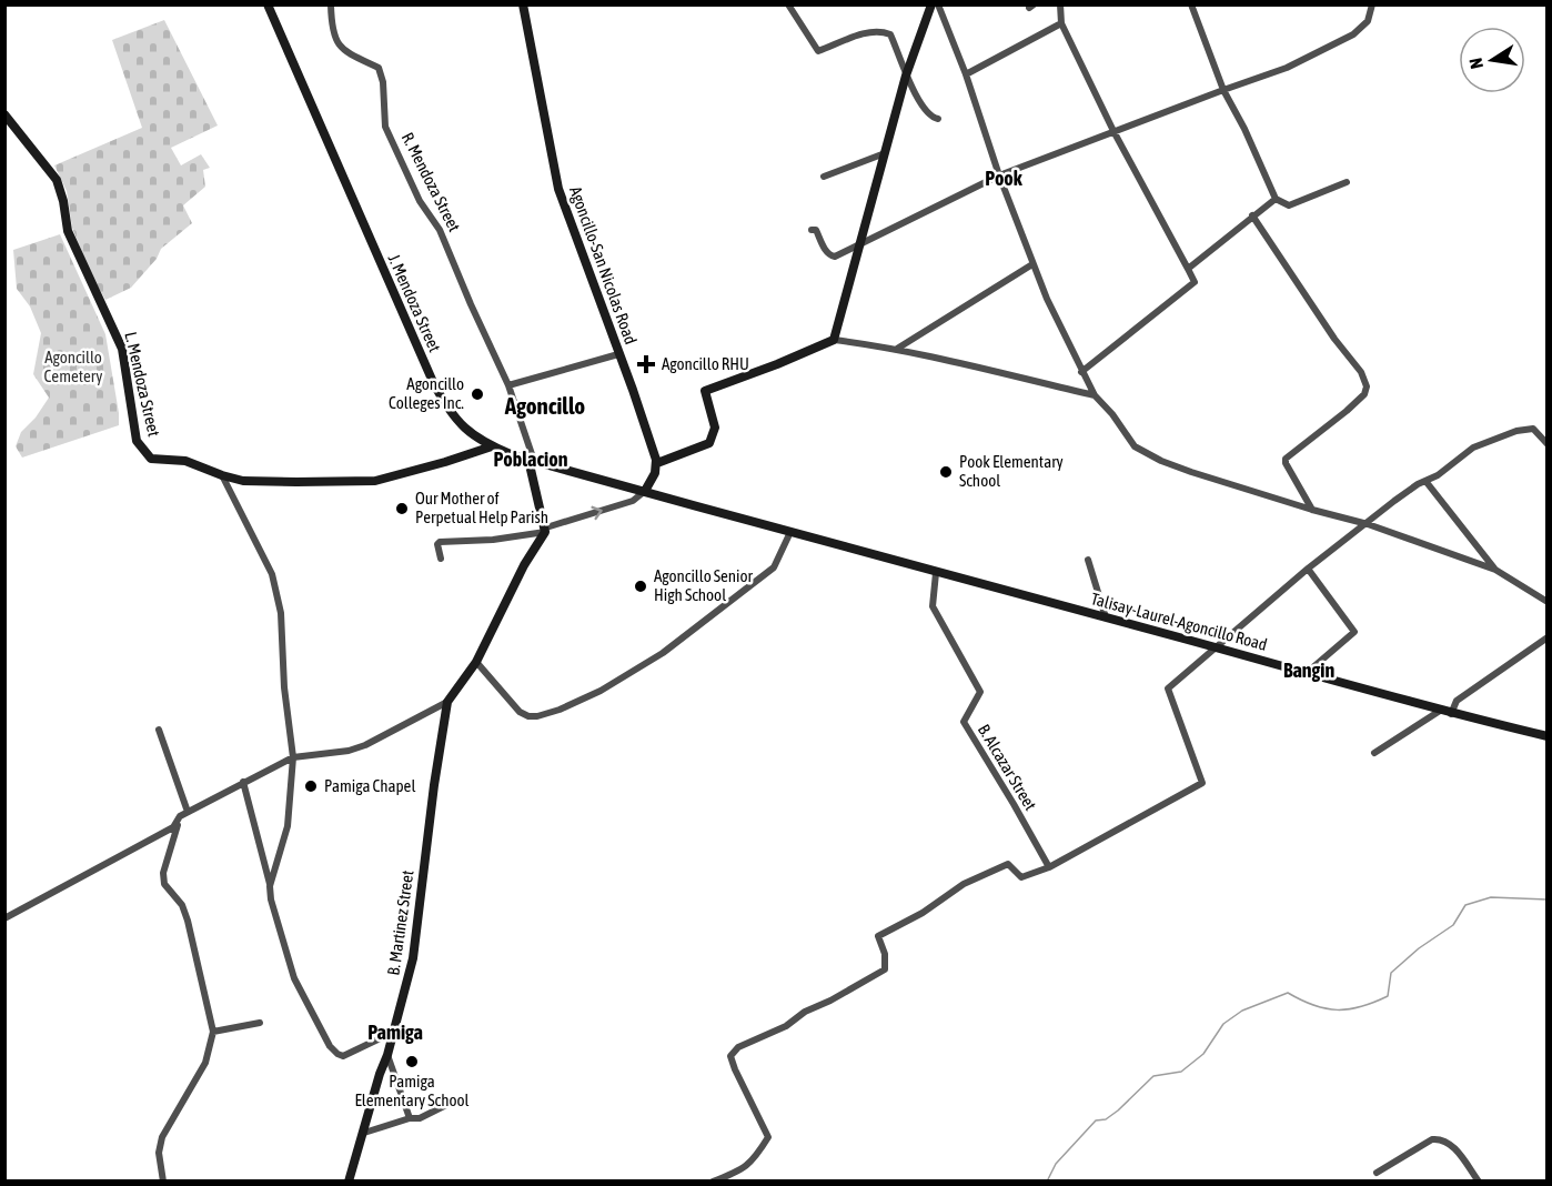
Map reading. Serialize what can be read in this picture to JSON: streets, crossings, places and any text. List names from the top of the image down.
{
  "streets": {
    "main road": [
      "R. Mendoza Street",
      "Agoncillo-San Nicolas Road",
      "J. Mendoza Street",
      "L. Mendoza Street",
      "Talisay-Laurel-Agoncillo Road",
      "B. Martinez Street"
    ],
    "street": ["B. Alcazar Street"]
  },
  "crossings": [
    ["R. Mendoza Street", "J. Mendoza Street"],
    ["J. Mendoza Street", "L. Mendoza Street"],
    ["J. Mendoza Street", "Talisay-Laurel-Agoncillo Road"],
    ["Talisay-Laurel-Agoncillo Road", "B. Alcazar Street"]
  ],
  "districts": [
    "Pook",
    "Agoncillo",
    "Poblacion",
    "Bangin",
    "Pamiga"
  ],
  "parks": ["Agoncillo Cemetery"],
  "places": {
    "health": ["Agoncillo RHU"],
    "other": [
      "Agoncillo Colleges Inc.",
      "Pook Elementary School",
      "Our Mother of Perpetual Help Parish",
      "Agoncillo Senior High School",
      "Pamiga Chapel",
      "Pamiga Elementary School"
    ]
  },
  "north": "left"
}
